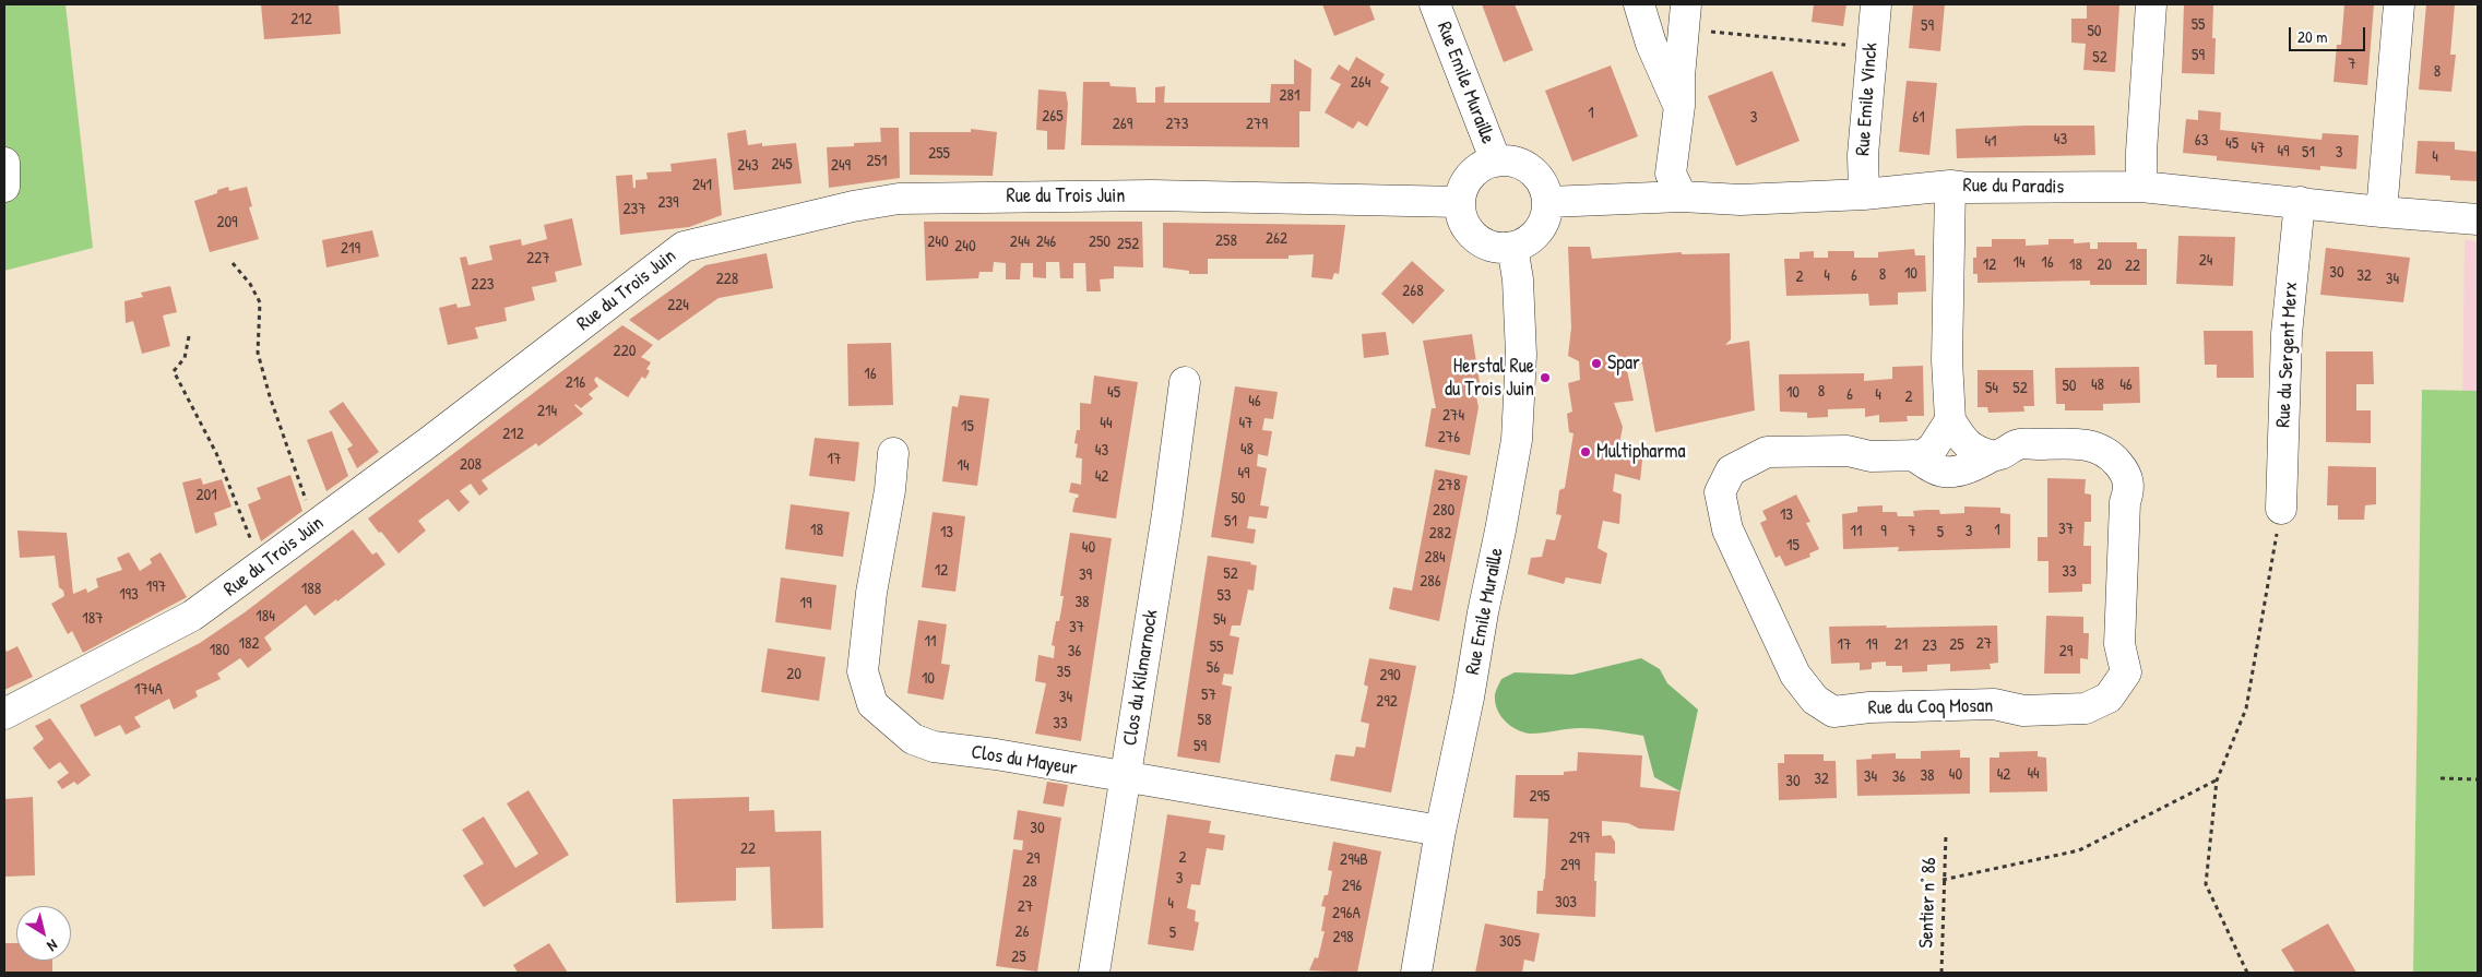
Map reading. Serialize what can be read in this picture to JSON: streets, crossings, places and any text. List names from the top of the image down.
{
  "streets": {
    "street": [
      "Rue Emile Muraille",
      "Rue Emile Vinck",
      "Rue du Paradis",
      "Rue du Trois Juin",
      "Rue du Sergent Merx",
      "Clos du Kilmarnock",
      "Rue du Coq Mosan",
      "Clos du Mayeur"
    ],
    "path": ["Sentier n° 86"]
  },
  "crossings": [
    ["Rue Emile Muraille", "Rue du Paradis"],
    ["Rue Emile Muraille", "Rue du Trois Juin"],
    ["Rue Emile Muraille", "Clos du Mayeur"],
    ["Rue Emile Vinck", "Rue du Paradis"],
    ["Rue du Paradis", "Rue du Trois Juin"],
    ["Rue du Paradis", "Rue du Sergent Merx"],
    ["Clos du Kilmarnock", "Clos du Mayeur"]
  ],
  "places": ["Spar", "Herstal Rue du Trois Juin", "Multipharma"],
  "house_numbers": [
    "212",
    "55",
    "59",
    "50",
    "59",
    "52",
    "7",
    "8",
    "264",
    "281",
    "1",
    "265",
    "3",
    "61",
    "269",
    "273",
    "279",
    "43",
    "63",
    "41",
    "45",
    "47",
    "49",
    "51",
    "3",
    "255",
    "4",
    "251",
    "245",
    "243",
    "249",
    "241",
    "239",
    "237",
    "209",
    "262",
    "258",
    "240",
    "244",
    "246",
    "250",
    "252",
    "240",
    "219",
    "227",
    "24",
    "14",
    "16",
    "12",
    "18",
    "20",
    "22",
    "30",
    "10",
    "8",
    "4",
    "6",
    "32",
    "2",
    "228",
    "34",
    "223",
    "268",
    "224",
    "220",
    "16",
    "216",
    "48",
    "46",
    "50",
    "54",
    "52",
    "8",
    "45",
    "10",
    "6",
    "4",
    "2",
    "46",
    "214",
    "274",
    "44",
    "47",
    "15",
    "212",
    "276",
    "48",
    "43",
    "17",
    "208",
    "14",
    "49",
    "42",
    "278",
    "201",
    "50",
    "280",
    "13",
    "51",
    "37",
    "18",
    "1",
    "11",
    "9",
    "7",
    "3",
    "13",
    "5",
    "282",
    "15",
    "40",
    "284",
    "12",
    "33",
    "52",
    "39",
    "286",
    "197",
    "188",
    "193",
    "53",
    "38",
    "19",
    "184",
    "187",
    "54",
    "37",
    "11",
    "182",
    "27",
    "17",
    "19",
    "21",
    "25",
    "23",
    "55",
    "180",
    "36",
    "29",
    "56",
    "35",
    "20",
    "290",
    "10",
    "174A",
    "57",
    "34",
    "292",
    "58",
    "33",
    "59",
    "44",
    "40",
    "42",
    "38",
    "34",
    "36",
    "32",
    "30",
    "295",
    "30",
    "297",
    "22",
    "2",
    "29",
    "294B",
    "299",
    "3",
    "28",
    "296",
    "303",
    "4",
    "27",
    "296A",
    "26",
    "5",
    "298",
    "305",
    "25"
  ],
  "scale_bar": "20 m",
  "north": "bottom right"
}
